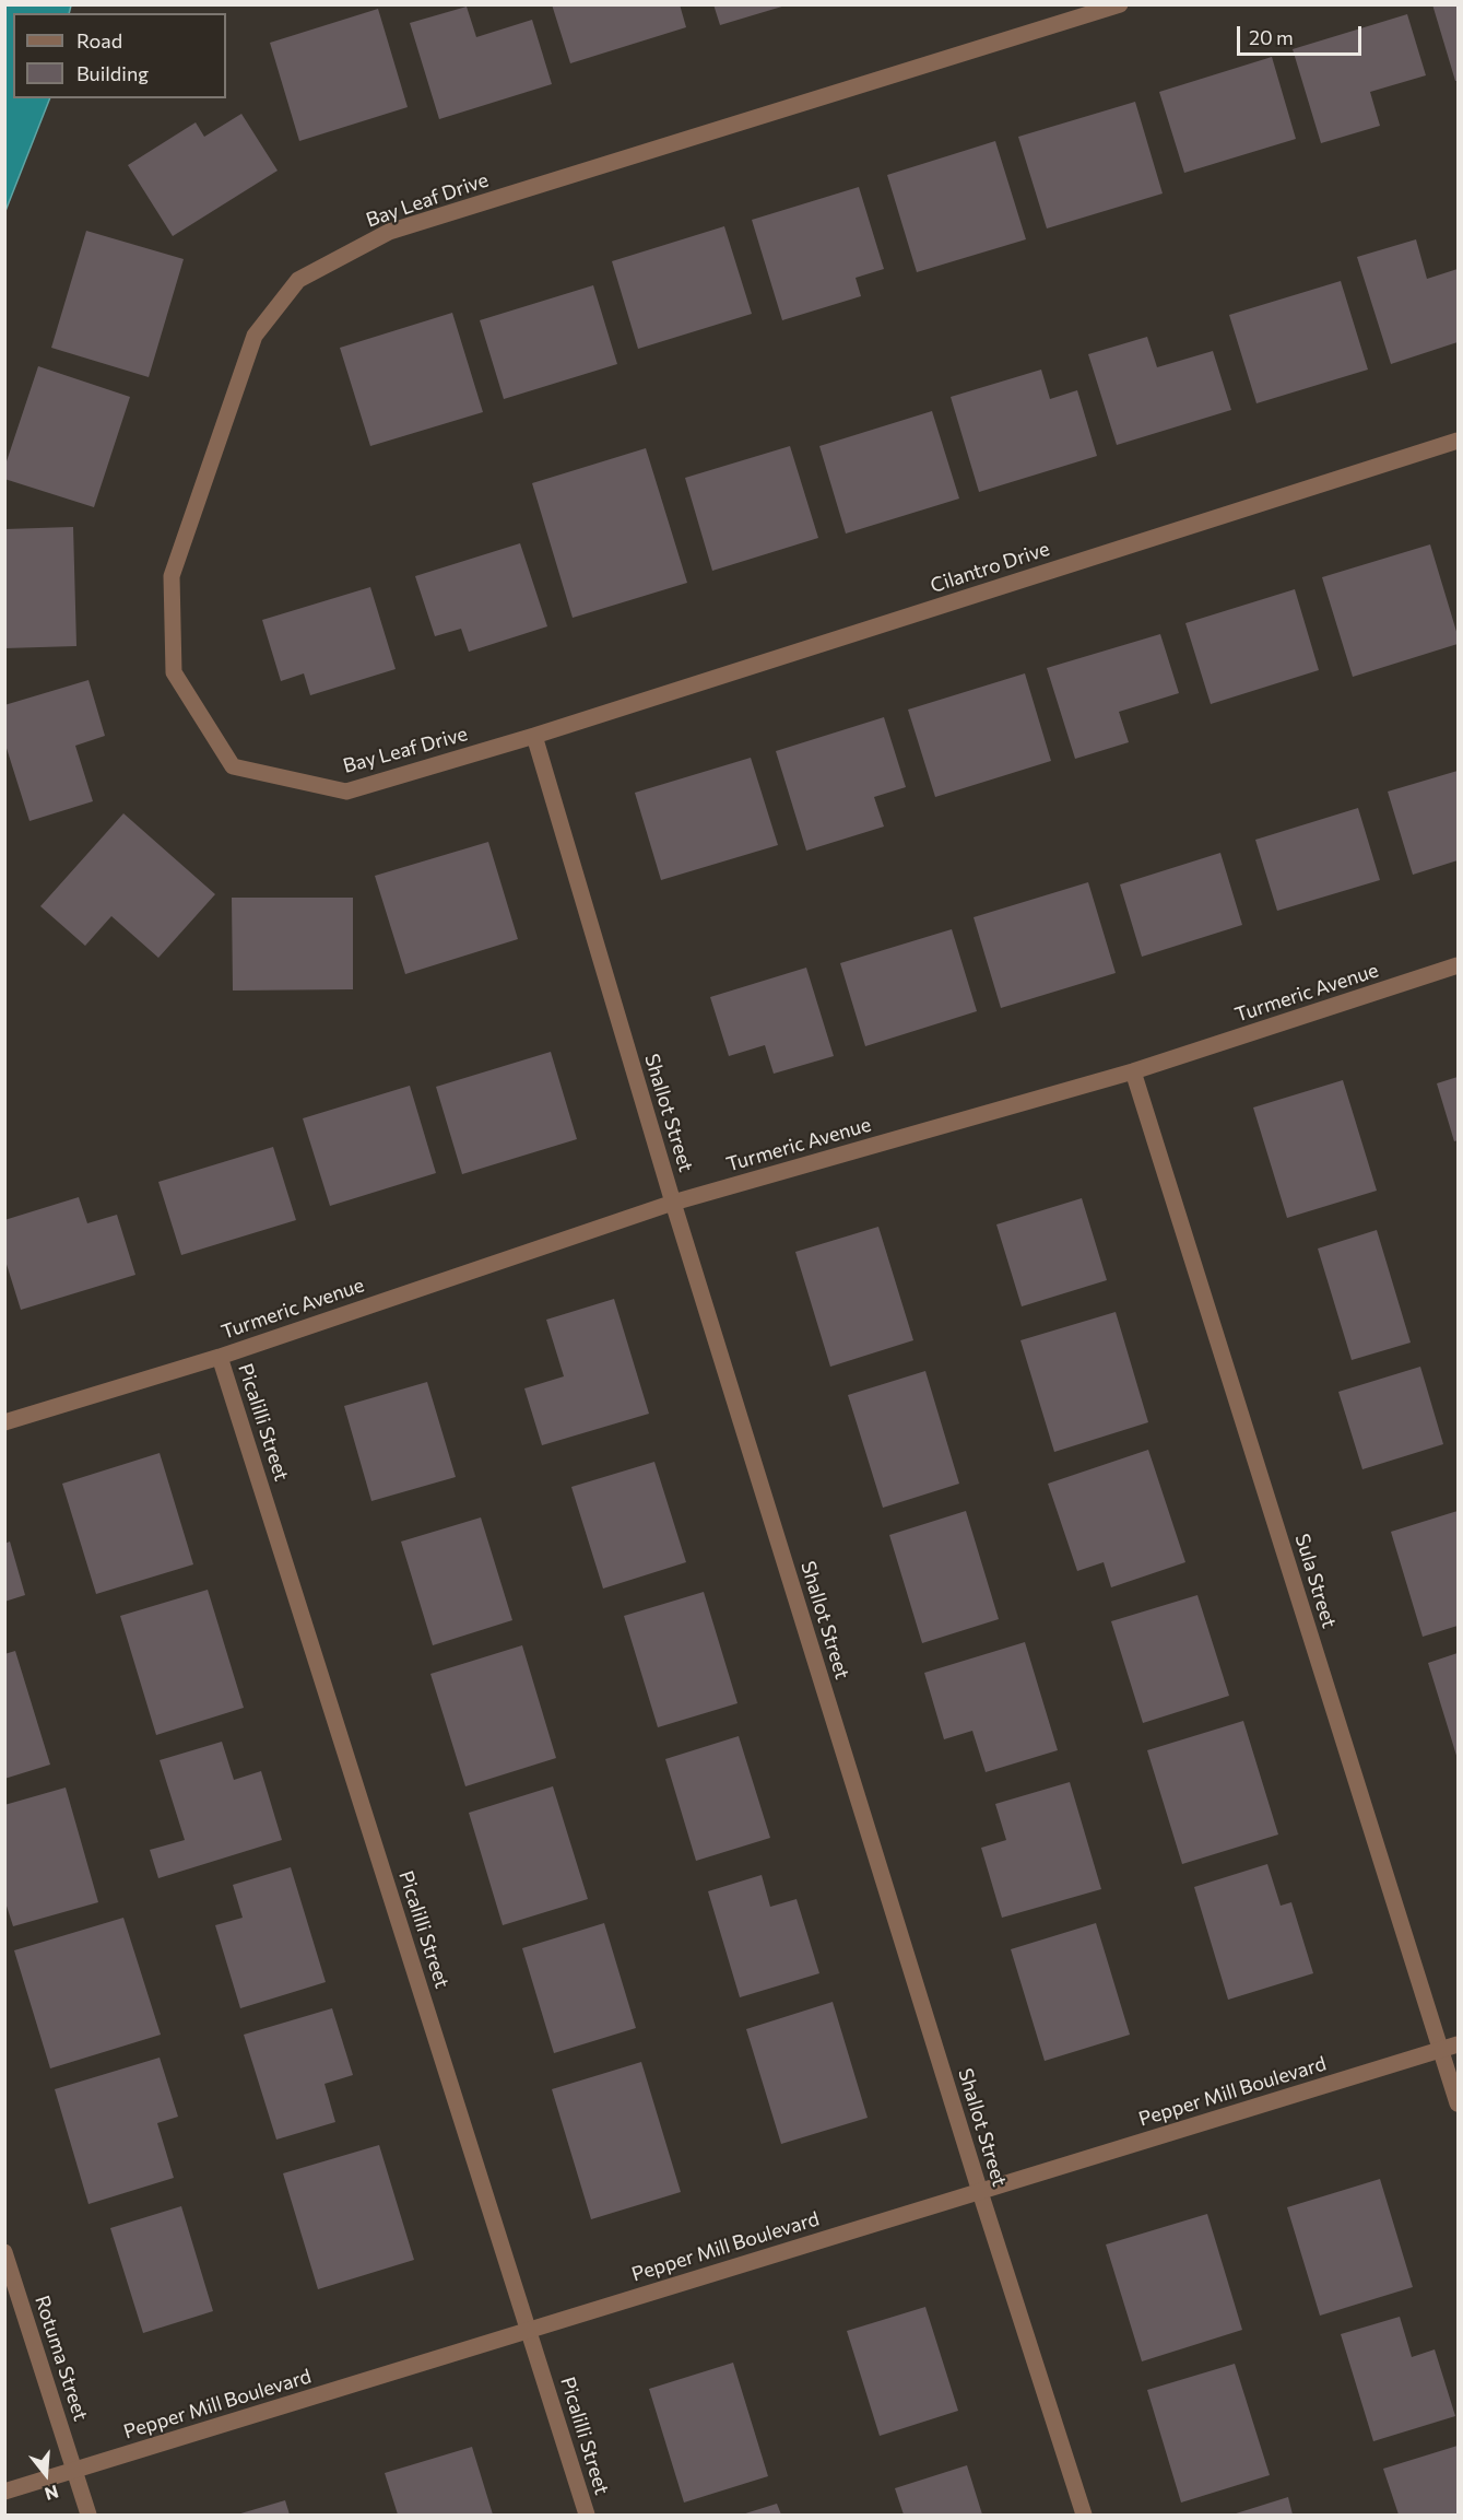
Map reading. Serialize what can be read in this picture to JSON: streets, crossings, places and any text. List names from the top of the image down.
{
  "streets": {
    "street": [
      "Bay Leaf Drive",
      "Cilantro Drive",
      "Turmeric Avenue",
      "Shallot Street",
      "Picalilli Street",
      "Sula Street",
      "Pepper Mill Boulevard",
      "Rotuma Street"
    ]
  },
  "crossings": [
    ["Bay Leaf Drive", "Cilantro Drive"],
    ["Bay Leaf Drive", "Shallot Street"],
    ["Cilantro Drive", "Shallot Street"],
    ["Turmeric Avenue", "Shallot Street"],
    ["Turmeric Avenue", "Picalilli Street"],
    ["Turmeric Avenue", "Sula Street"],
    ["Shallot Street", "Pepper Mill Boulevard"],
    ["Picalilli Street", "Pepper Mill Boulevard"],
    ["Sula Street", "Pepper Mill Boulevard"],
    ["Pepper Mill Boulevard", "Rotuma Street"]
  ],
  "legend": ["Road", "Building"],
  "scale_bar": "20 m",
  "north": "bottom"
}
